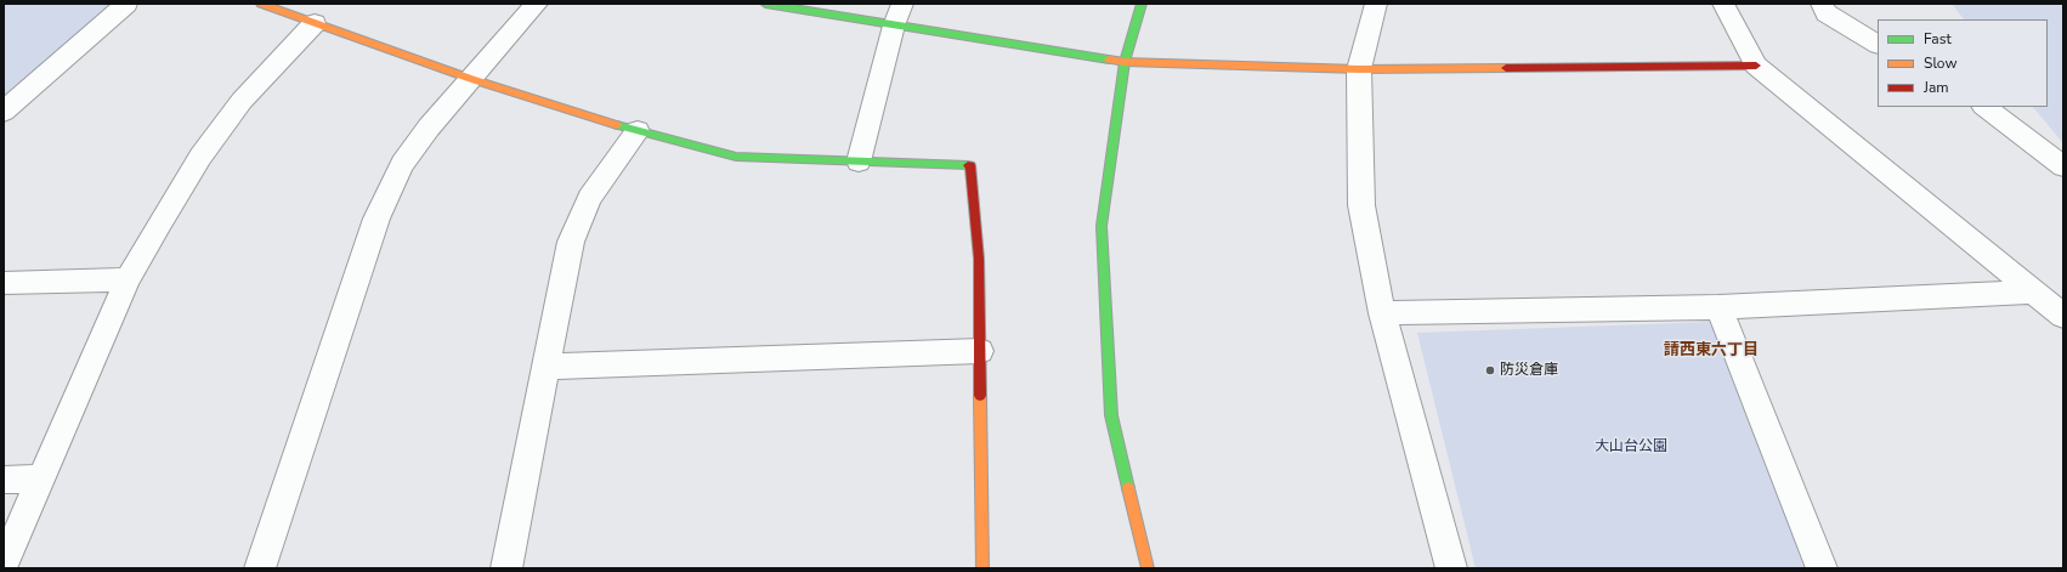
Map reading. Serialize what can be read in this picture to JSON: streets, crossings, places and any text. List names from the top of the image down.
{
  "districts": ["請西東六丁目"],
  "parks": ["大山台公園"],
  "places": ["防災倉庫"],
  "legend": ["Fast", "Slow", "Jam"]
}
